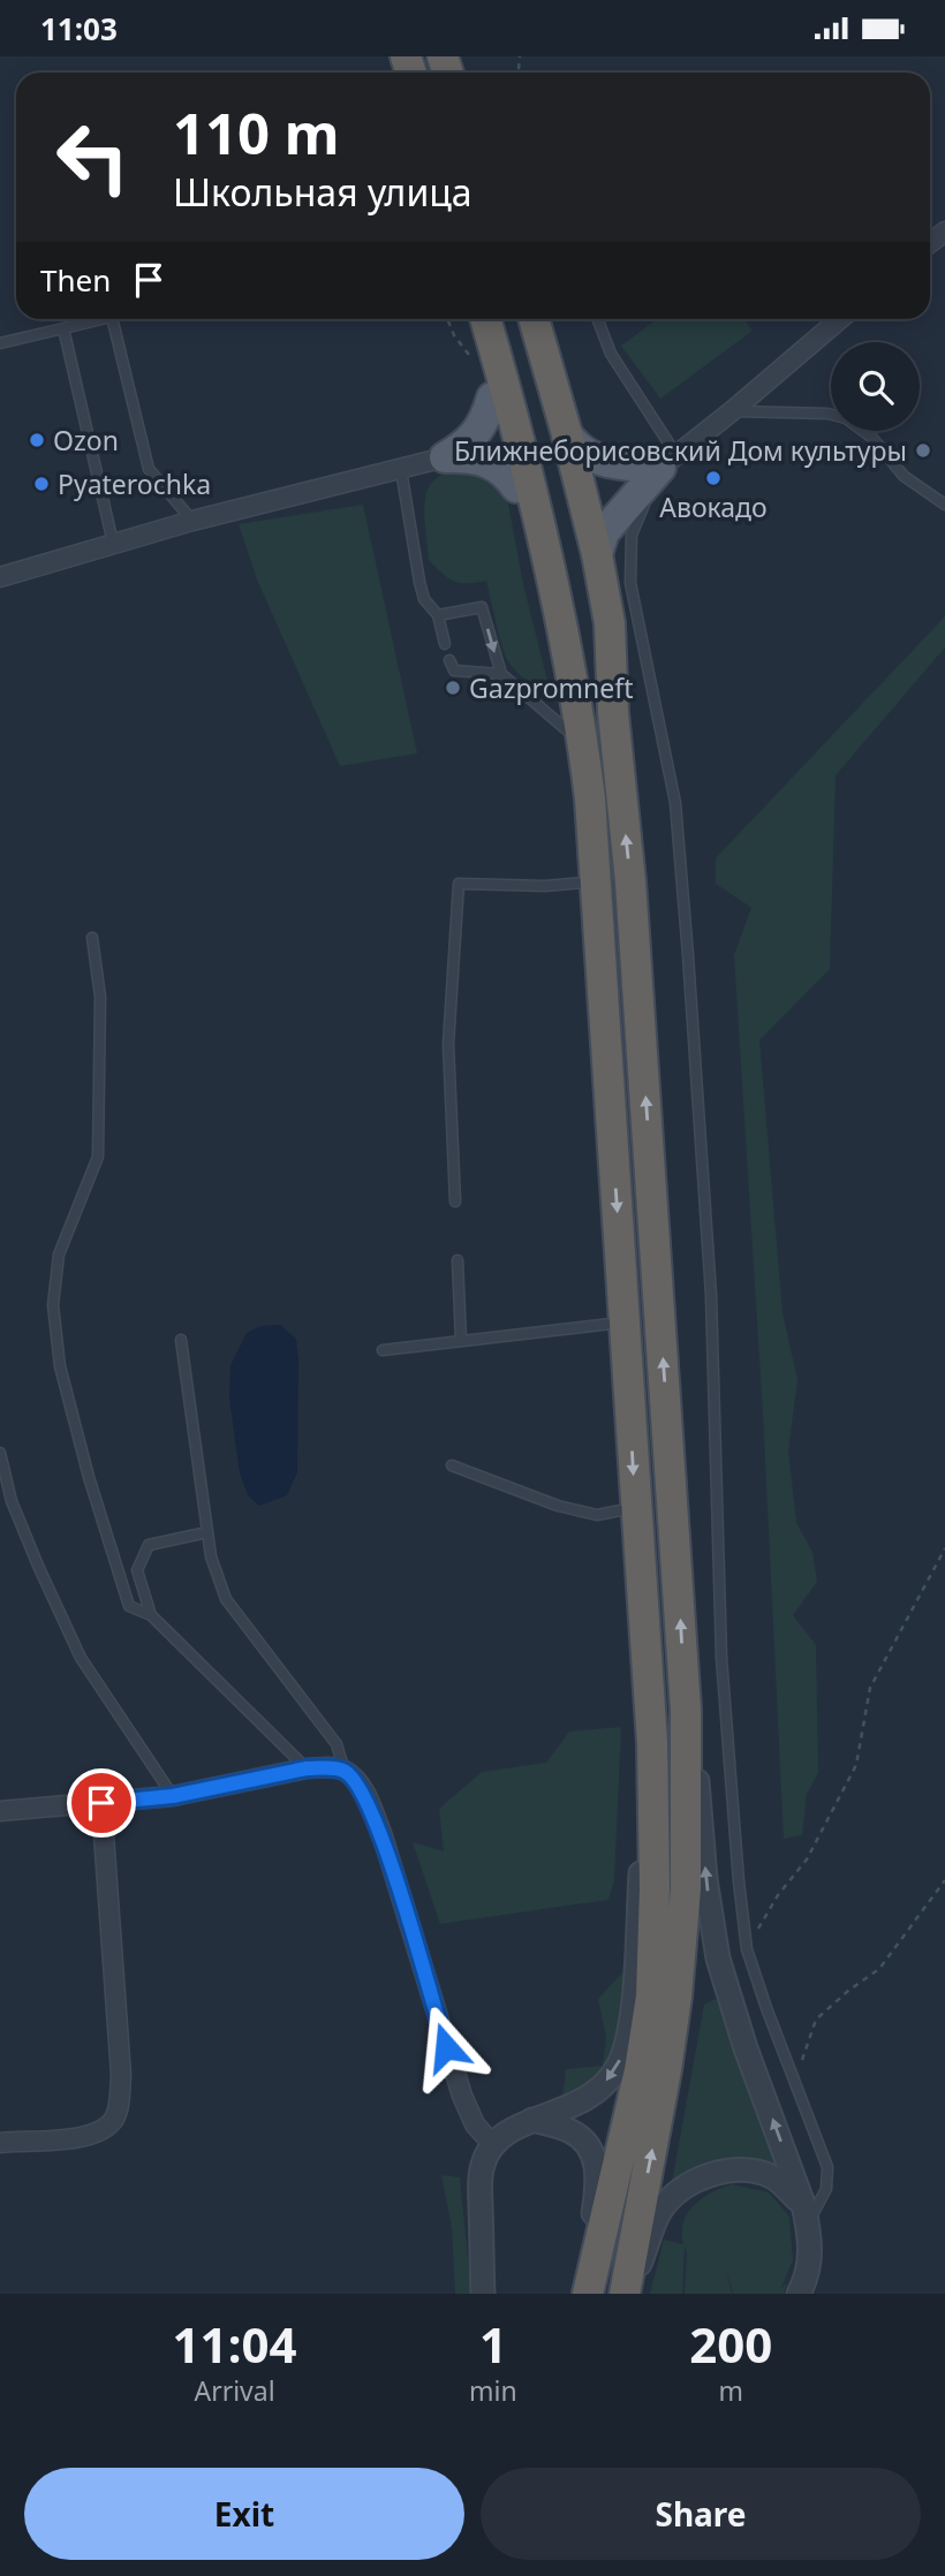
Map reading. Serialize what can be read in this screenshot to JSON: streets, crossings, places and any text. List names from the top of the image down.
{
  "places": [
    "Ozon",
    "Ближнеборисовский Дом культуры",
    "Авокадо",
    "Pyaterochka",
    "Gazpromneft"
  ],
  "page": {
    "status": "11:03",
    "turn": ["110 m", "Школьная улица"],
    "then": "Then",
    "eta": [
      "11:04",
      "Arrival",
      "1",
      "min",
      "200",
      "m"
    ],
    "buttons": ["Exit", "Share"]
  }
}
